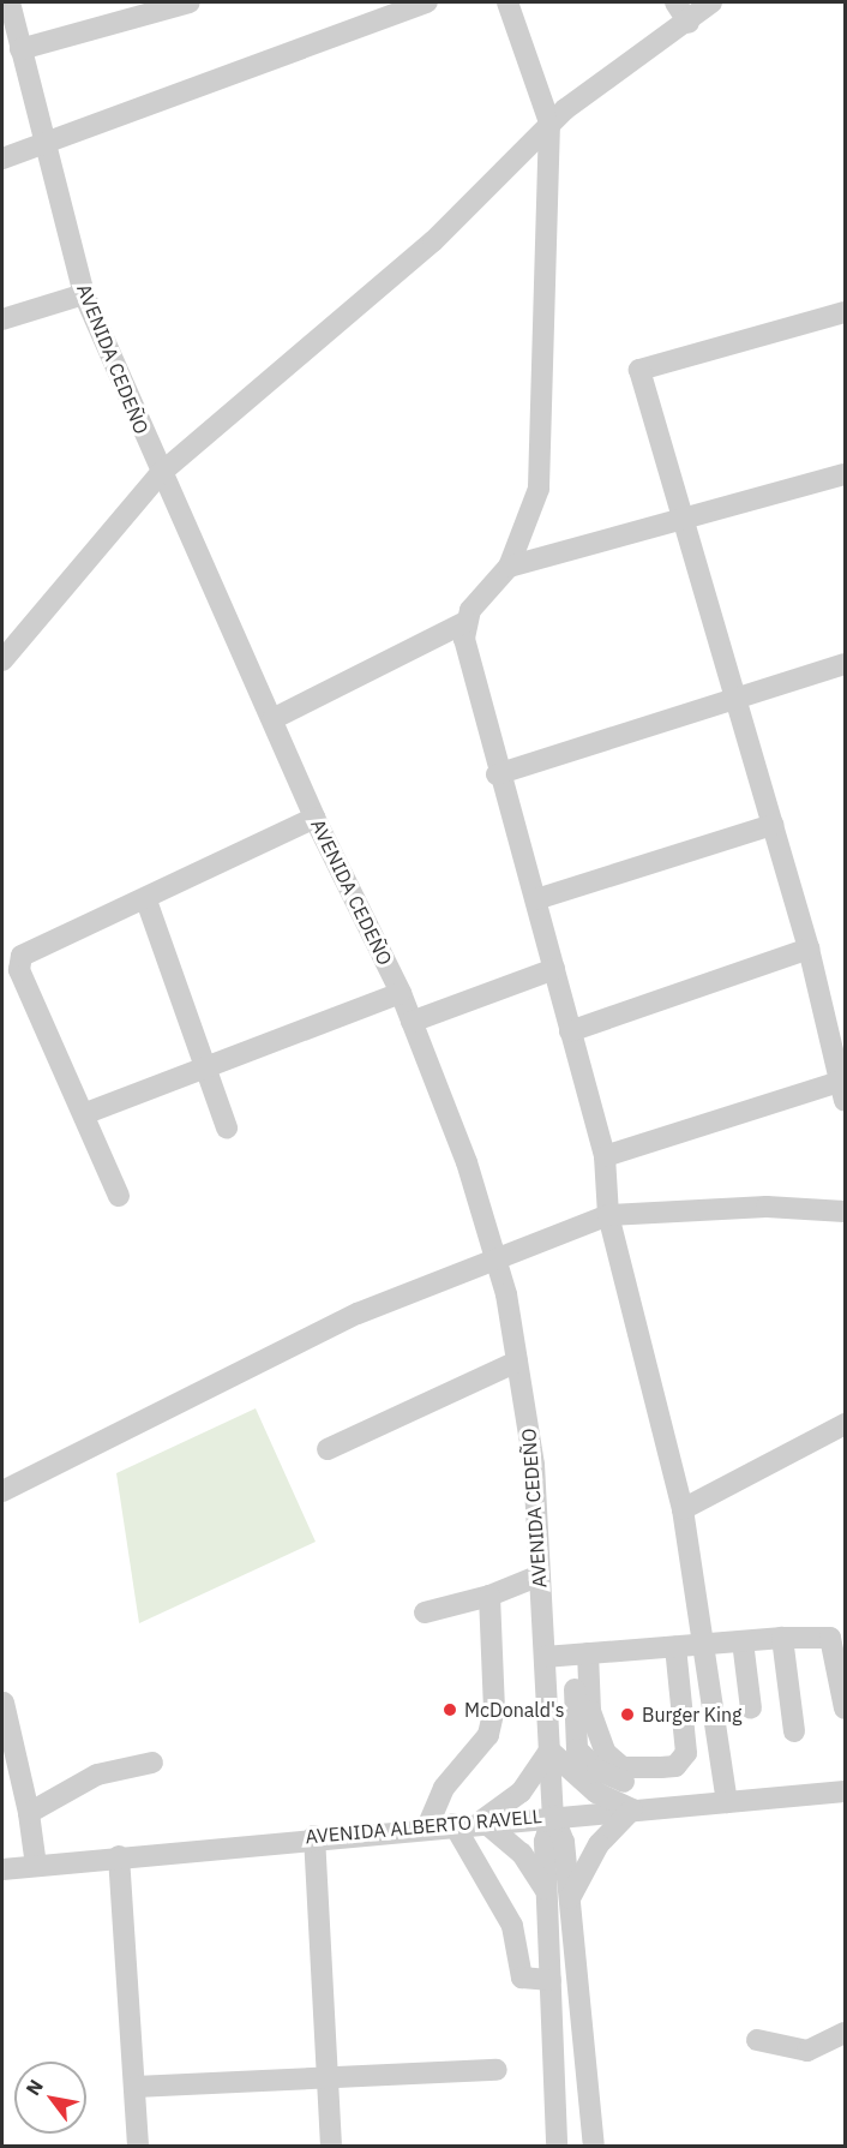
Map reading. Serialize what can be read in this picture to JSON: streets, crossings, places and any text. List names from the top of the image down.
{
  "streets": {
    "street": ["AVENIDA CEDEÑO", "AVENIDA ALBERTO RAVELL"]
  },
  "crossings": [
    ["AVENIDA CEDEÑO", "AVENIDA ALBERTO RAVELL"]
  ],
  "places": ["McDonald's", "Burger King"],
  "north": "top left"
}
